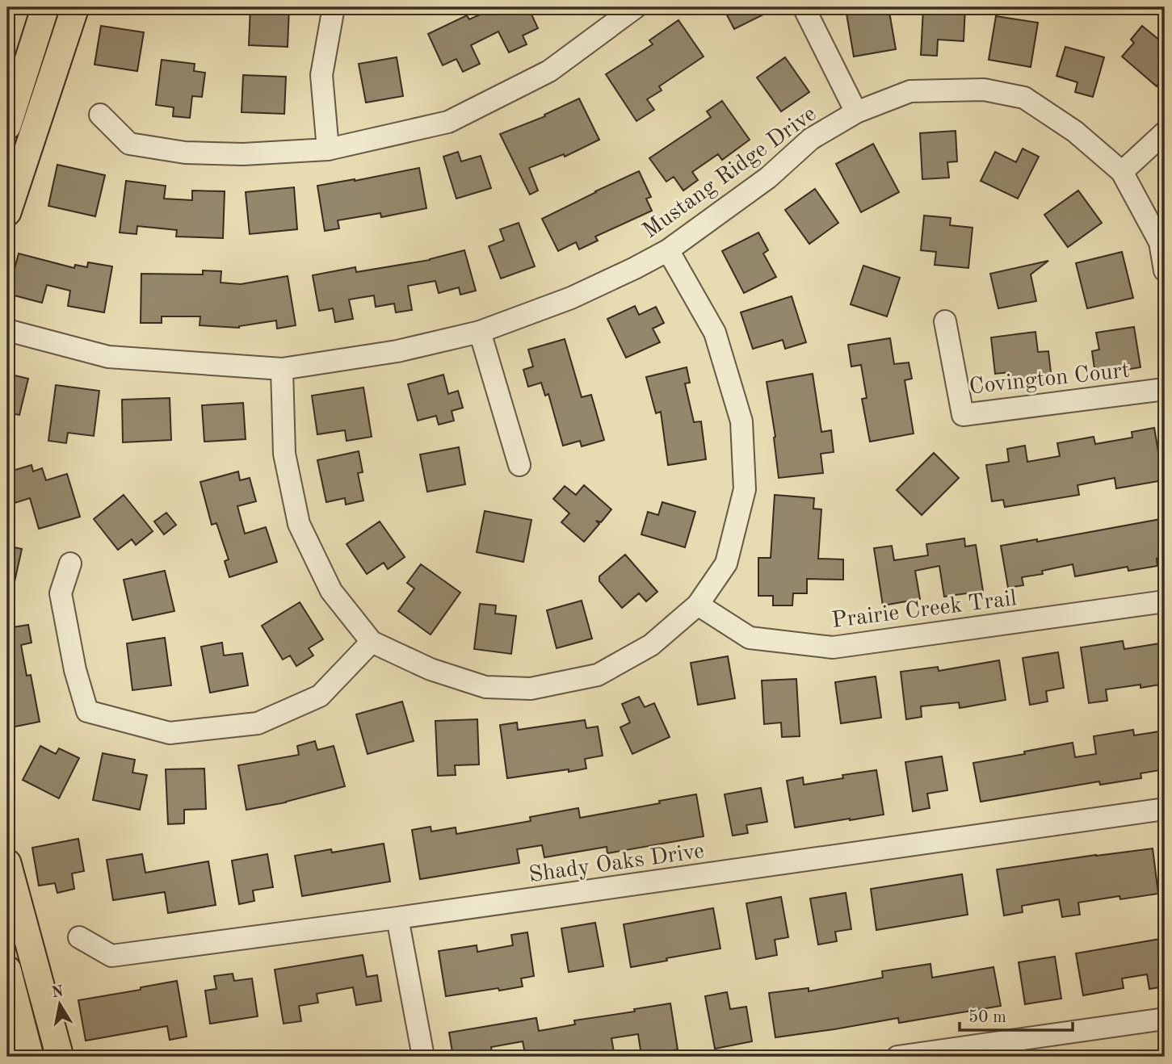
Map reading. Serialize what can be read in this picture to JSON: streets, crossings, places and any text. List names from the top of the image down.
{
  "streets": {
    "street": [
      "Mustang Ridge Drive",
      "Covington Court",
      "Prairie Creek Trail",
      "Shady Oaks Drive"
    ]
  },
  "scale_bar": "50 m",
  "north": "top"
}
